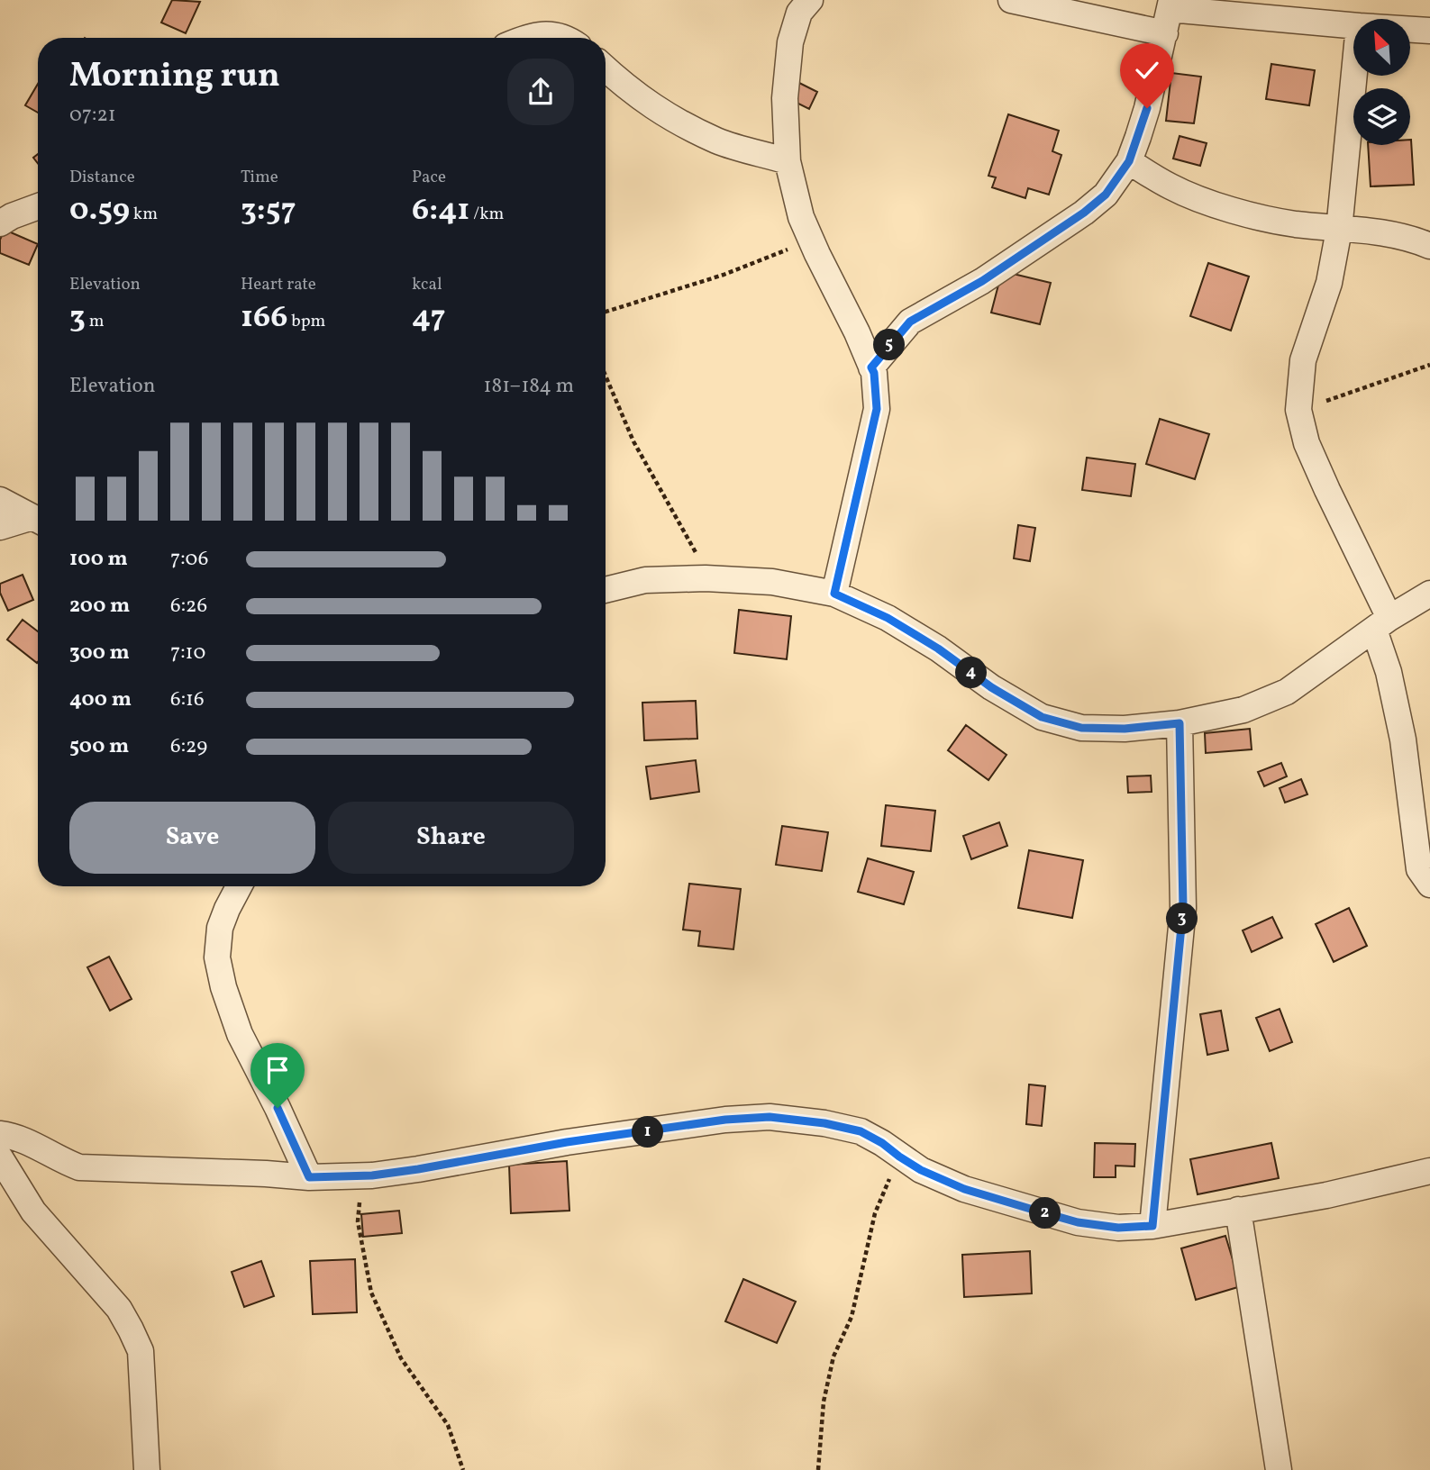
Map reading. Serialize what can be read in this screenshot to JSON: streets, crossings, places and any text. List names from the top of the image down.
{
  "north": "top left",
  "page": {
    "heading": ["Morning run", "07:21"],
    "stats": [
      ["Distance", "0.59 km"],
      ["Time", "3:57"],
      ["Pace", "6:41 /km"],
      ["Elevation", "3 m"],
      ["Heart rate", "166 bpm"],
      ["kcal", "47"]
    ],
    "pins": [
      "5",
      "4",
      "3",
      "1",
      "2"
    ],
    "chart": ["Elevation", "181–184 m"],
    "list": [
      {
        "name": "100 m",
        "note": "7:06"
      },
      {
        "name": "200 m",
        "note": "6:26"
      },
      {
        "name": "300 m",
        "note": "7:10"
      },
      {
        "name": "400 m",
        "note": "6:16"
      },
      {
        "name": "500 m",
        "note": "6:29"
      }
    ],
    "buttons": ["Save", "Share"]
  }
}
